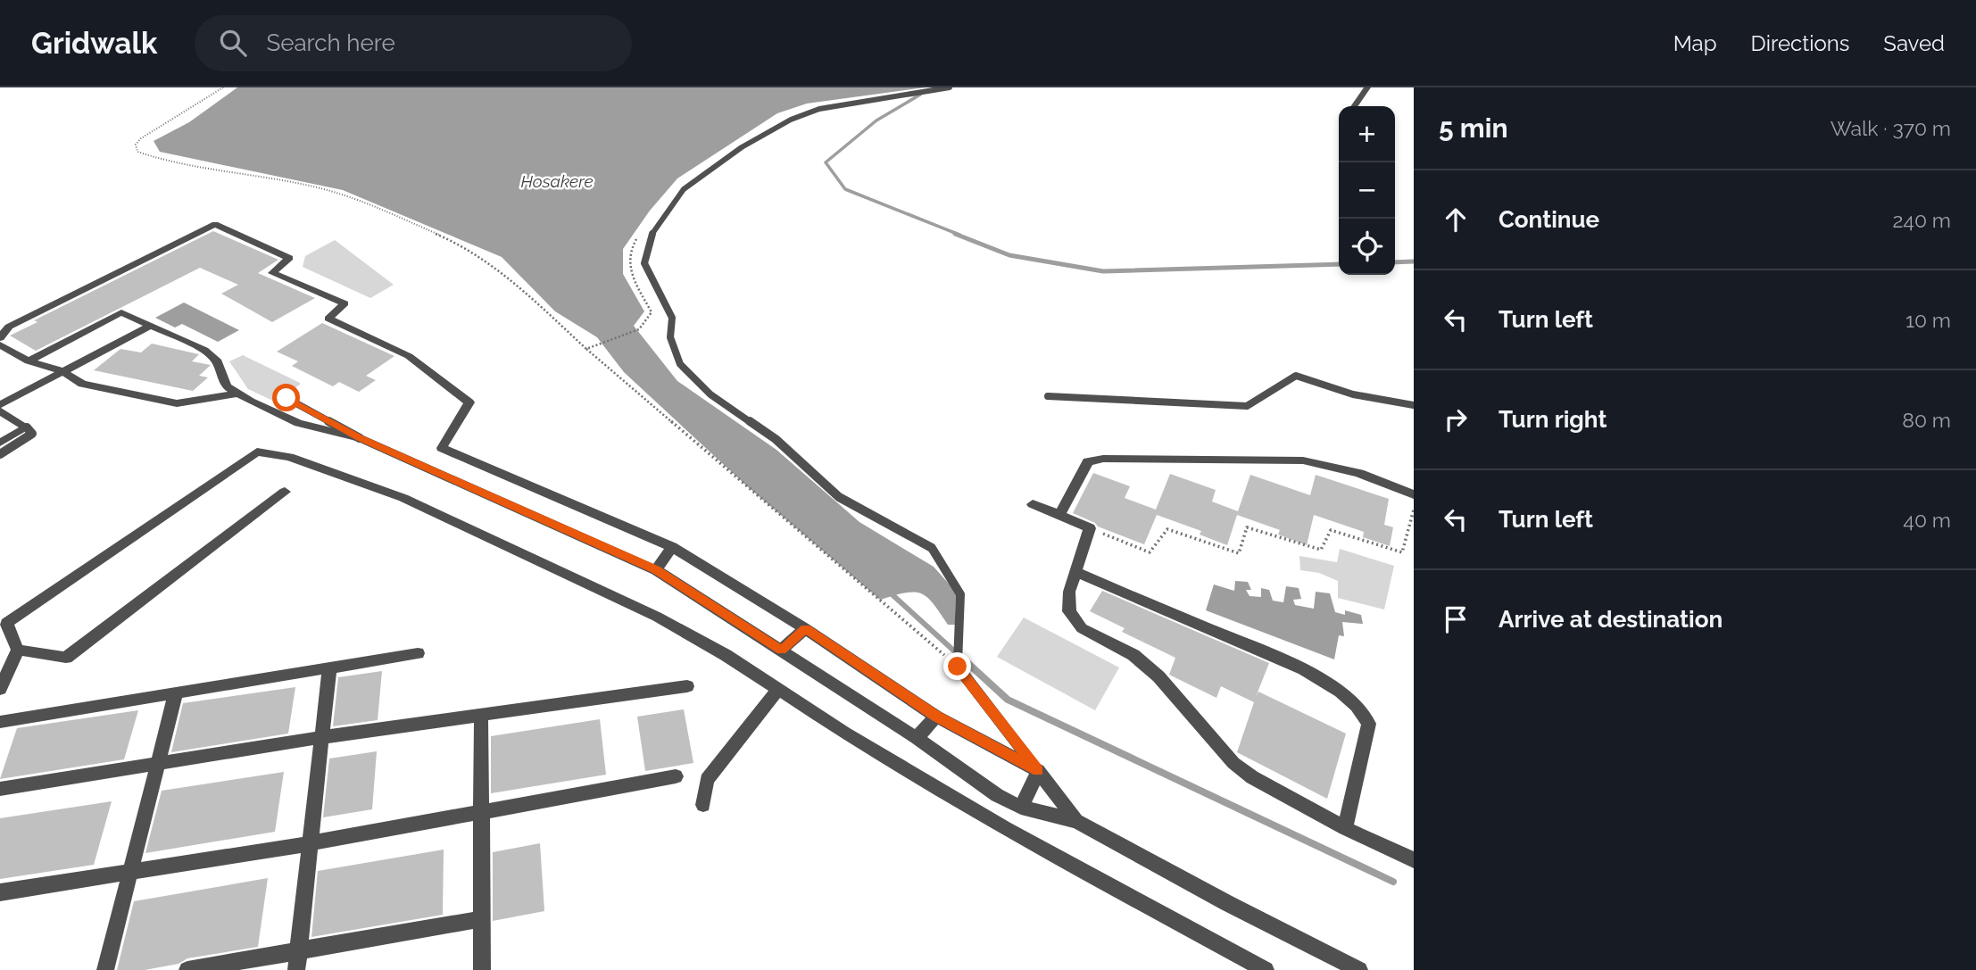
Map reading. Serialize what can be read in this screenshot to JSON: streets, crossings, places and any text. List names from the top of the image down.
{
  "water": ["Hosakere"],
  "page": {
    "header": "Gridwalk",
    "search": "Search here",
    "nav": ["Map", "Directions", "Saved"],
    "heading": ["5 min", "Walk · 370 m"],
    "map_buttons": ["+", "−"],
    "list": [
      ["Continue", "240 m"],
      ["Turn left", "10 m"],
      ["Turn right", "80 m"],
      ["Turn left", "40 m"],
      "Arrive at destination"
    ]
  }
}
